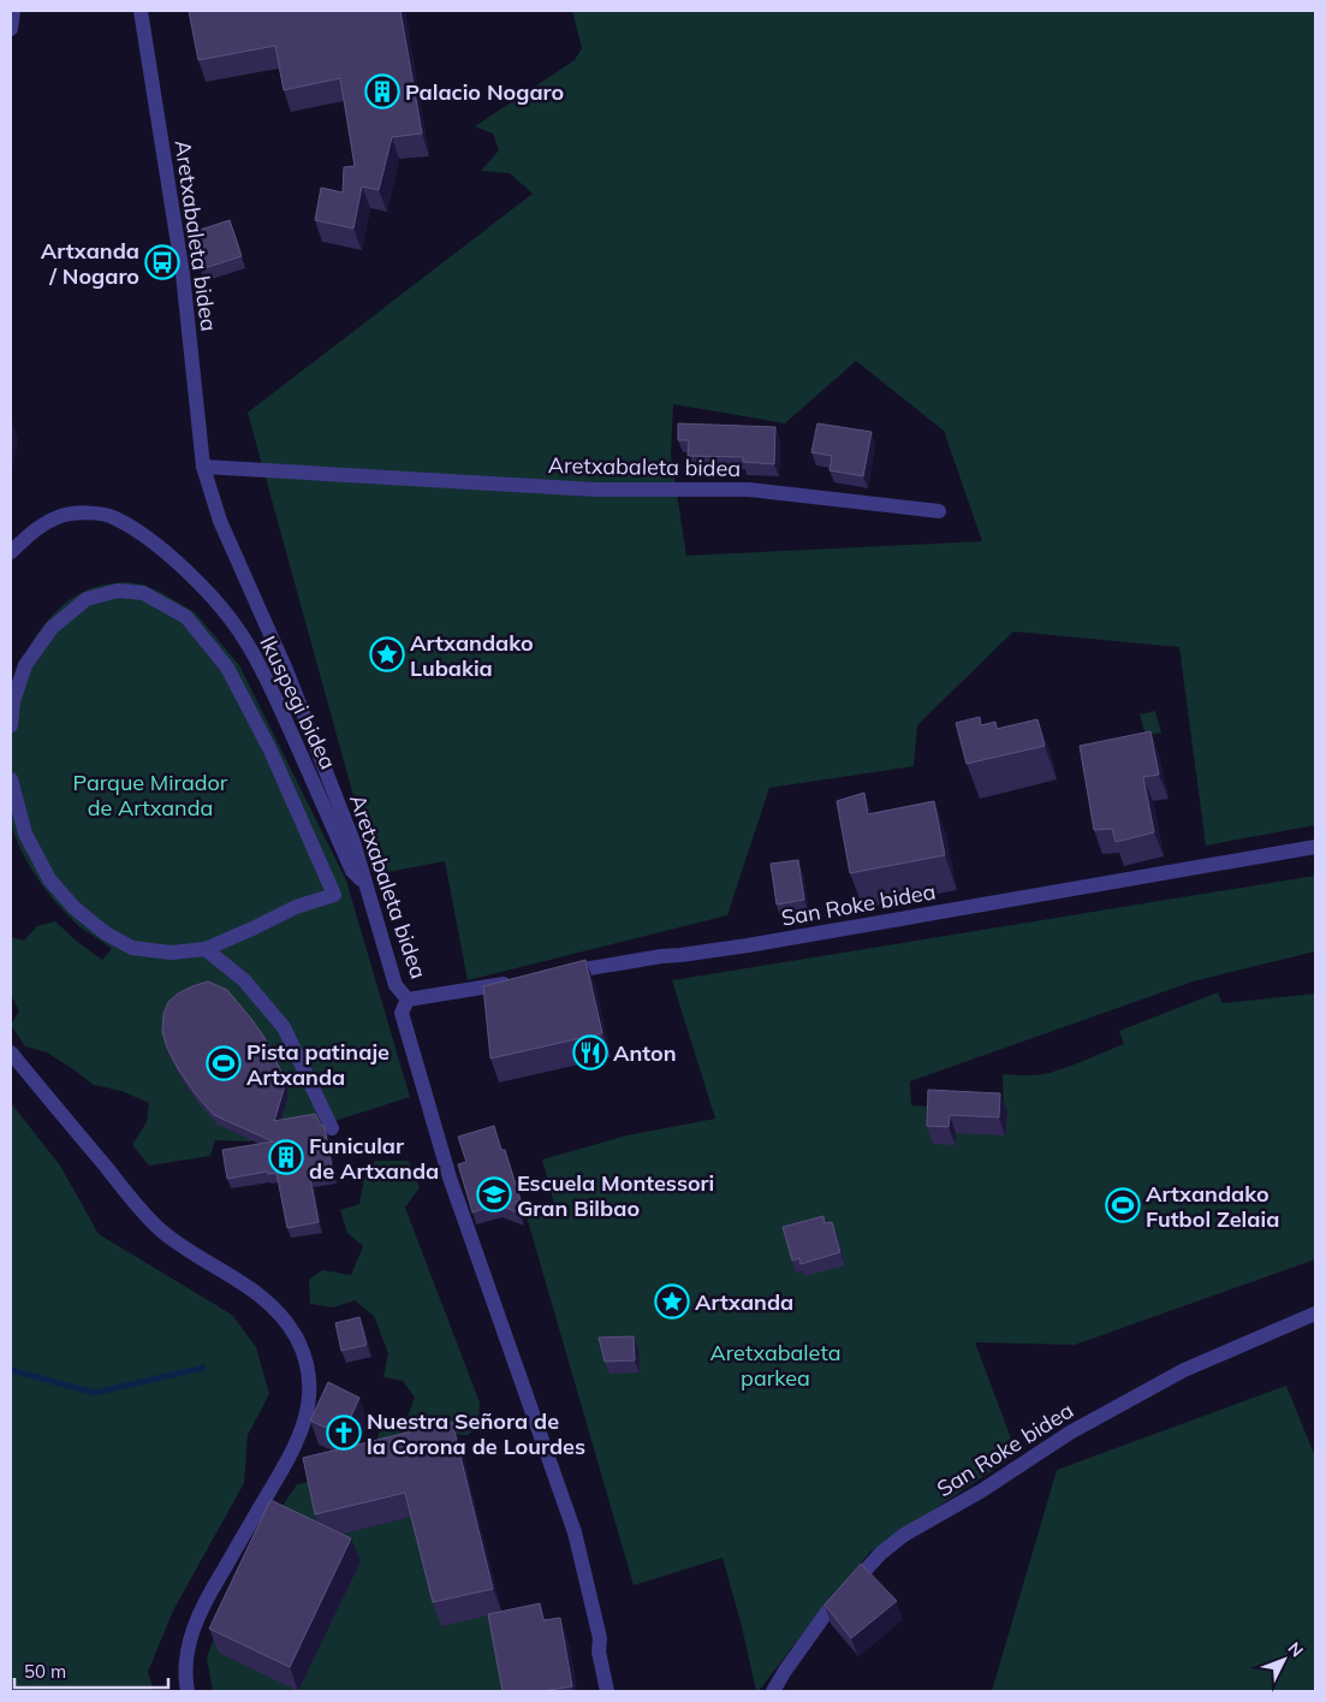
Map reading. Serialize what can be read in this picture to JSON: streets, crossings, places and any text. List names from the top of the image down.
{
  "streets": {
    "street": ["Aretxabaleta bidea", "Ikuspegi bidea", "San Roke bidea"]
  },
  "crossings": [
    ["Aretxabaleta bidea", "Ikuspegi bidea"]
  ],
  "parks": ["Parque Mirador de Artxanda", "Aretxabaleta parkea"],
  "places": {
    "building": ["Palacio Nogaro", "Funicular de Artxanda"],
    "bus stop": ["Artxanda / Nogaro"],
    "place": ["Artxandako Lubakia", "Artxanda"],
    "restaurant": ["Anton"],
    "sports": ["Pista patinaje Artxanda", "Artxandako Futbol Zelaia"],
    "school or university": ["Escuela Montessori Gran Bilbao"],
    "church": ["Nuestra Señora de la Corona de Lourdes"]
  },
  "scale_bar": "50 m",
  "north": "top right"
}
